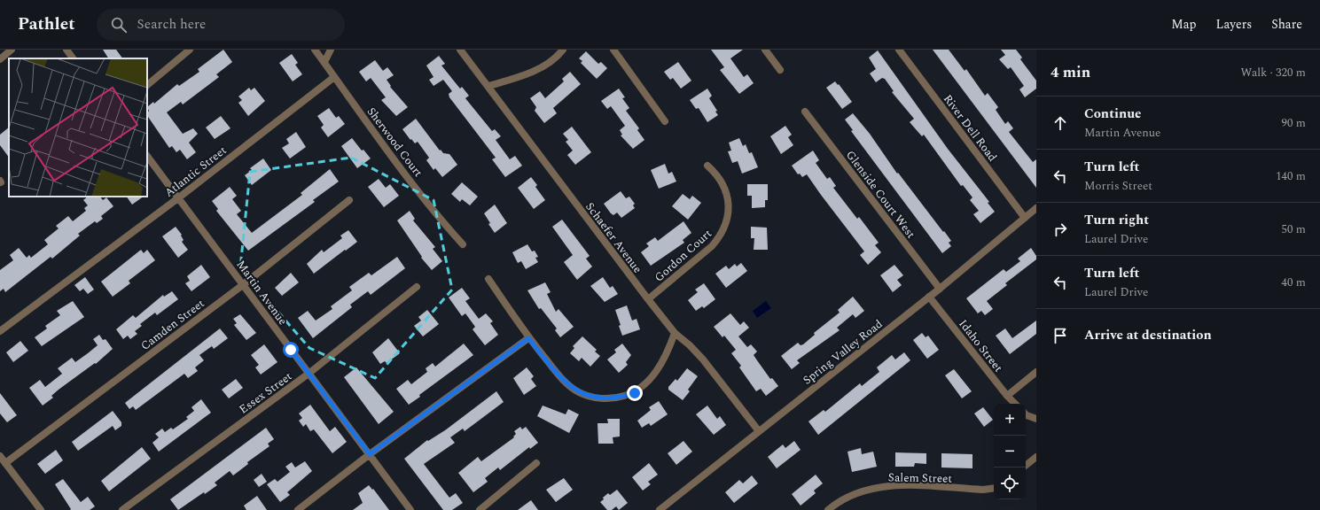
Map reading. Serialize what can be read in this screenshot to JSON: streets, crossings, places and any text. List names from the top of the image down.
{
  "streets": {
    "street": [
      "River Dell Road",
      "Sherwood Court",
      "Atlantic Street",
      "Glenside Court West",
      "Schaefer Avenue",
      "Gordon Court",
      "Martin Avenue",
      "Camden Street",
      "Idaho Street",
      "Spring Valley Road",
      "Essex Street",
      "Salem Street"
    ]
  },
  "crossings": [
    ["River Dell Road", "Spring Valley Road"],
    ["Sherwood Court", "Atlantic Street"],
    ["Atlantic Street", "Martin Avenue"],
    ["Glenside Court West", "Spring Valley Road"],
    ["Schaefer Avenue", "Gordon Court"],
    ["Schaefer Avenue", "Spring Valley Road"],
    ["Martin Avenue", "Camden Street"],
    ["Martin Avenue", "Essex Street"],
    ["Idaho Street", "Spring Valley Road"]
  ],
  "page": {
    "header": "Pathlet",
    "search": "Search here",
    "nav": ["Map", "Layers", "Share"],
    "heading": ["4 min", "Walk · 320 m"],
    "list": [
      ["Continue", "Martin Avenue", "90 m"],
      ["Turn left", "Morris Street", "140 m"],
      ["Turn right", "Laurel Drive", "50 m"],
      ["Turn left", "Laurel Drive", "40 m"],
      "Arrive at destination"
    ],
    "map_buttons": ["+", "−"]
  }
}
